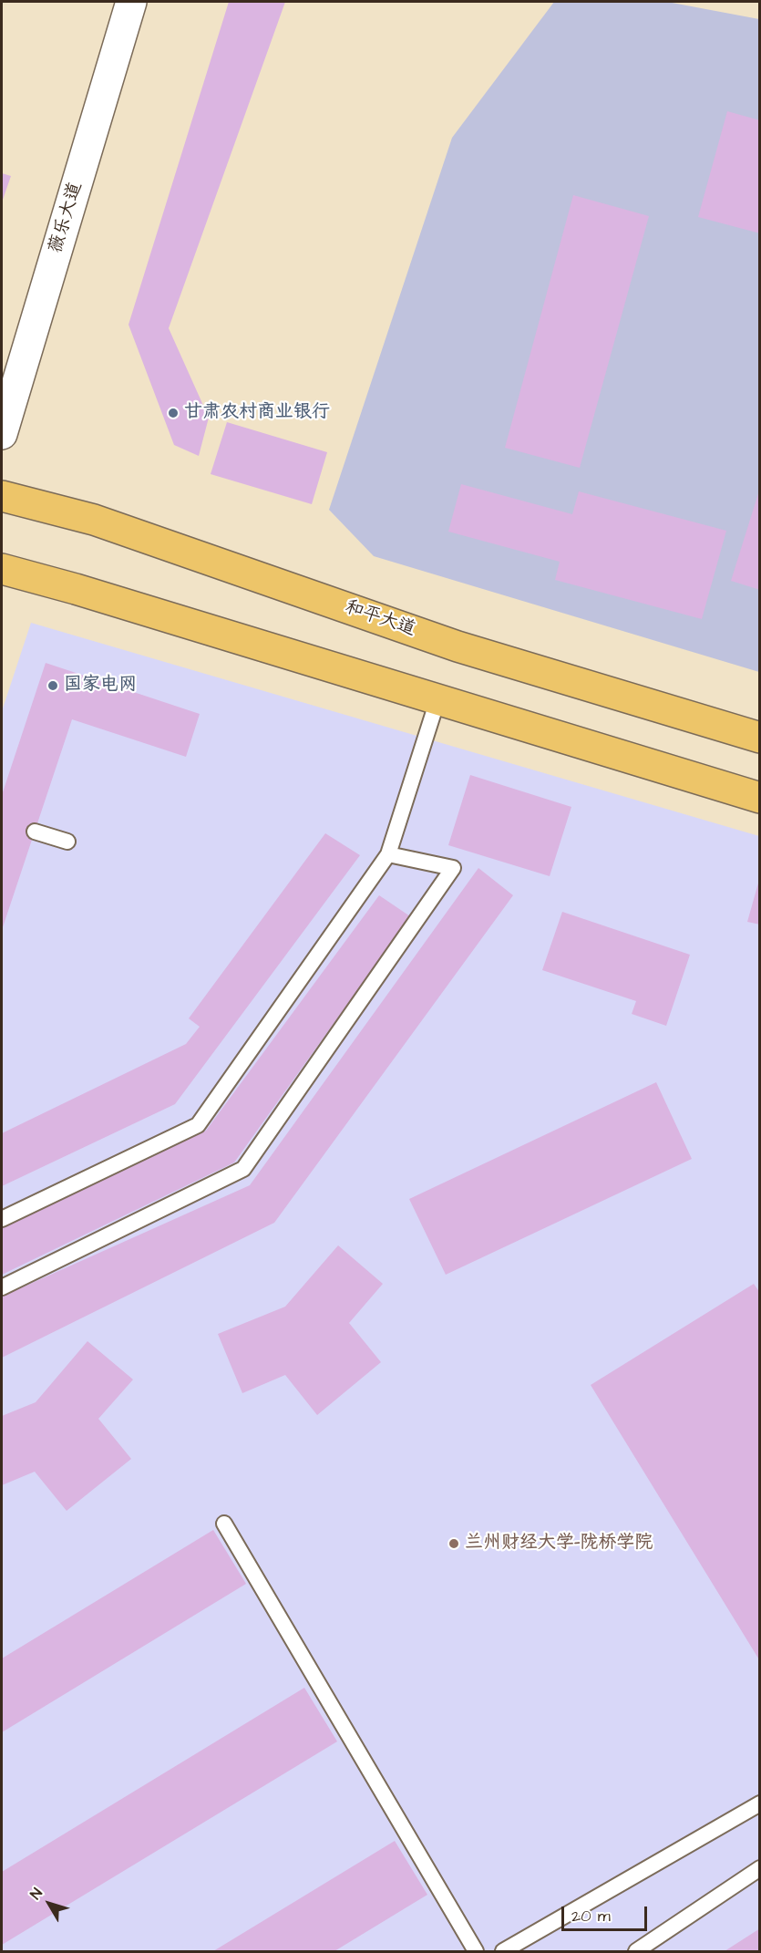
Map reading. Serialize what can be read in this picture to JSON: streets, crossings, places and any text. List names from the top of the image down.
{
  "streets": {
    "highway": ["和平大道"],
    "street": ["薇乐大道"]
  },
  "places": ["甘肃农村商业银行", "国家电网", "兰州财经大学-陇桥学院"],
  "scale_bar": "20 m",
  "north": "top left"
}
